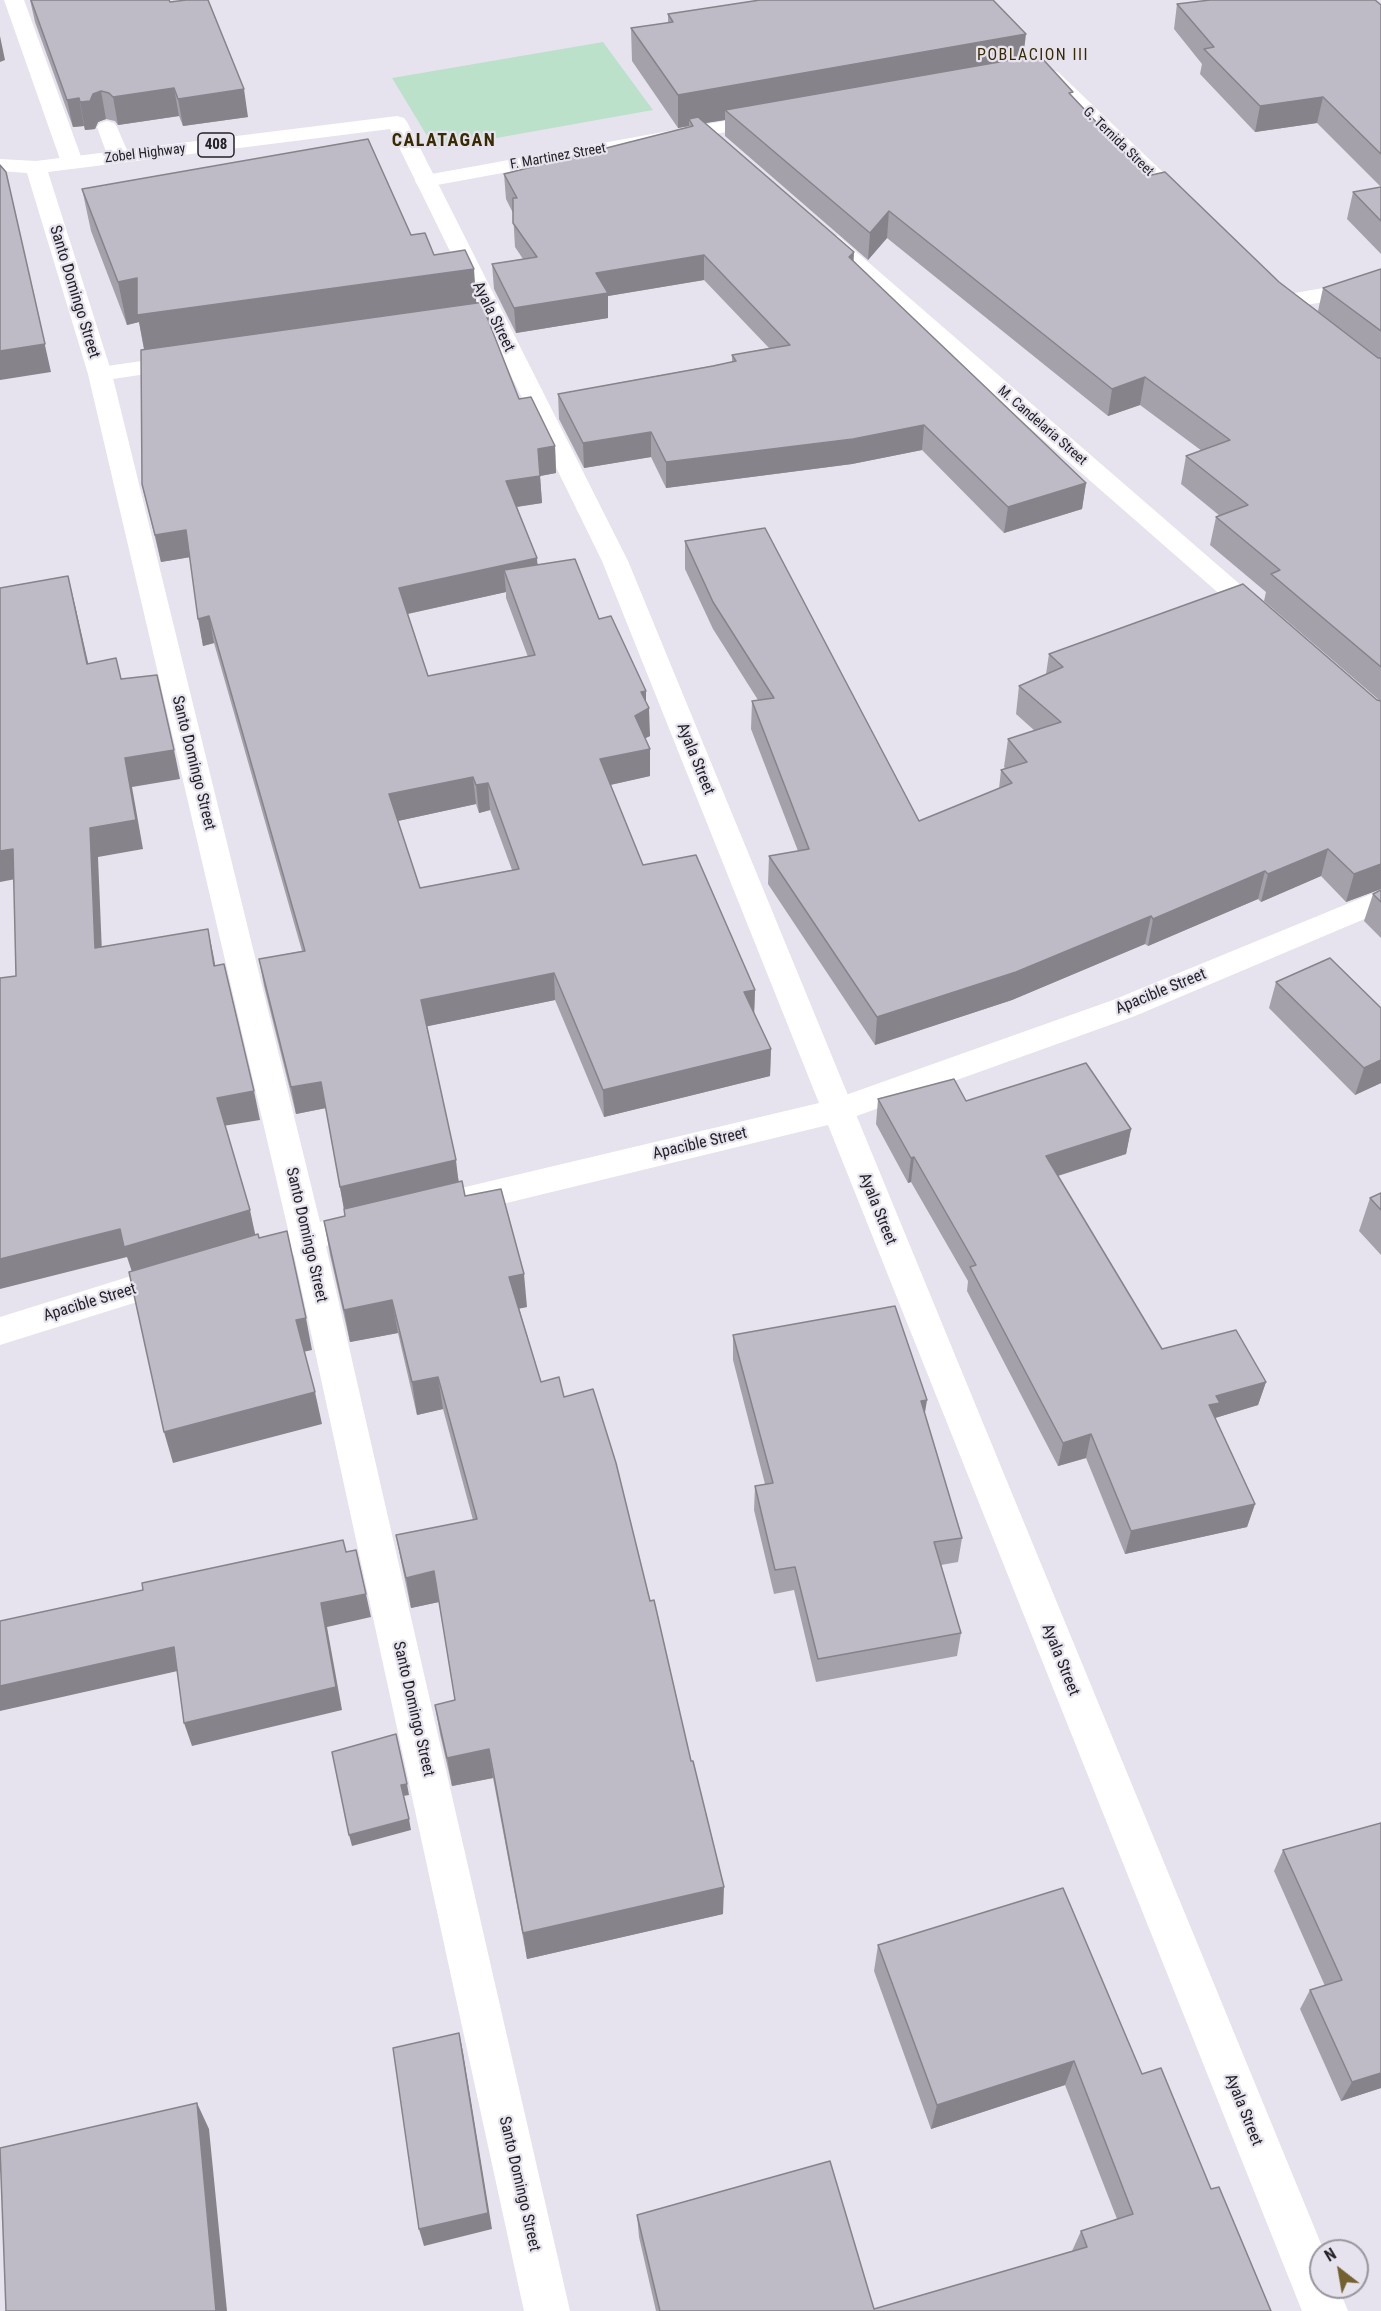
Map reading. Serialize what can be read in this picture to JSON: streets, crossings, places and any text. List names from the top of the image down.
{
  "streets": {
    "main road": [
      "G. Ternida Street",
      "408",
      "Zobel Highway",
      "F. Martinez Street",
      "Santo Domingo Street",
      "Ayala Street",
      "M. Candelaria Street",
      "Apacible Street"
    ]
  },
  "crossings": [
    ["Zobel Highway", "Santo Domingo Street"],
    ["Zobel Highway", "Ayala Street"],
    ["F. Martinez Street", "Ayala Street"],
    ["Santo Domingo Street", "Apacible Street"],
    ["Ayala Street", "Apacible Street"]
  ],
  "districts": ["POBLACION III", "CALATAGAN"],
  "north": "top left"
}
